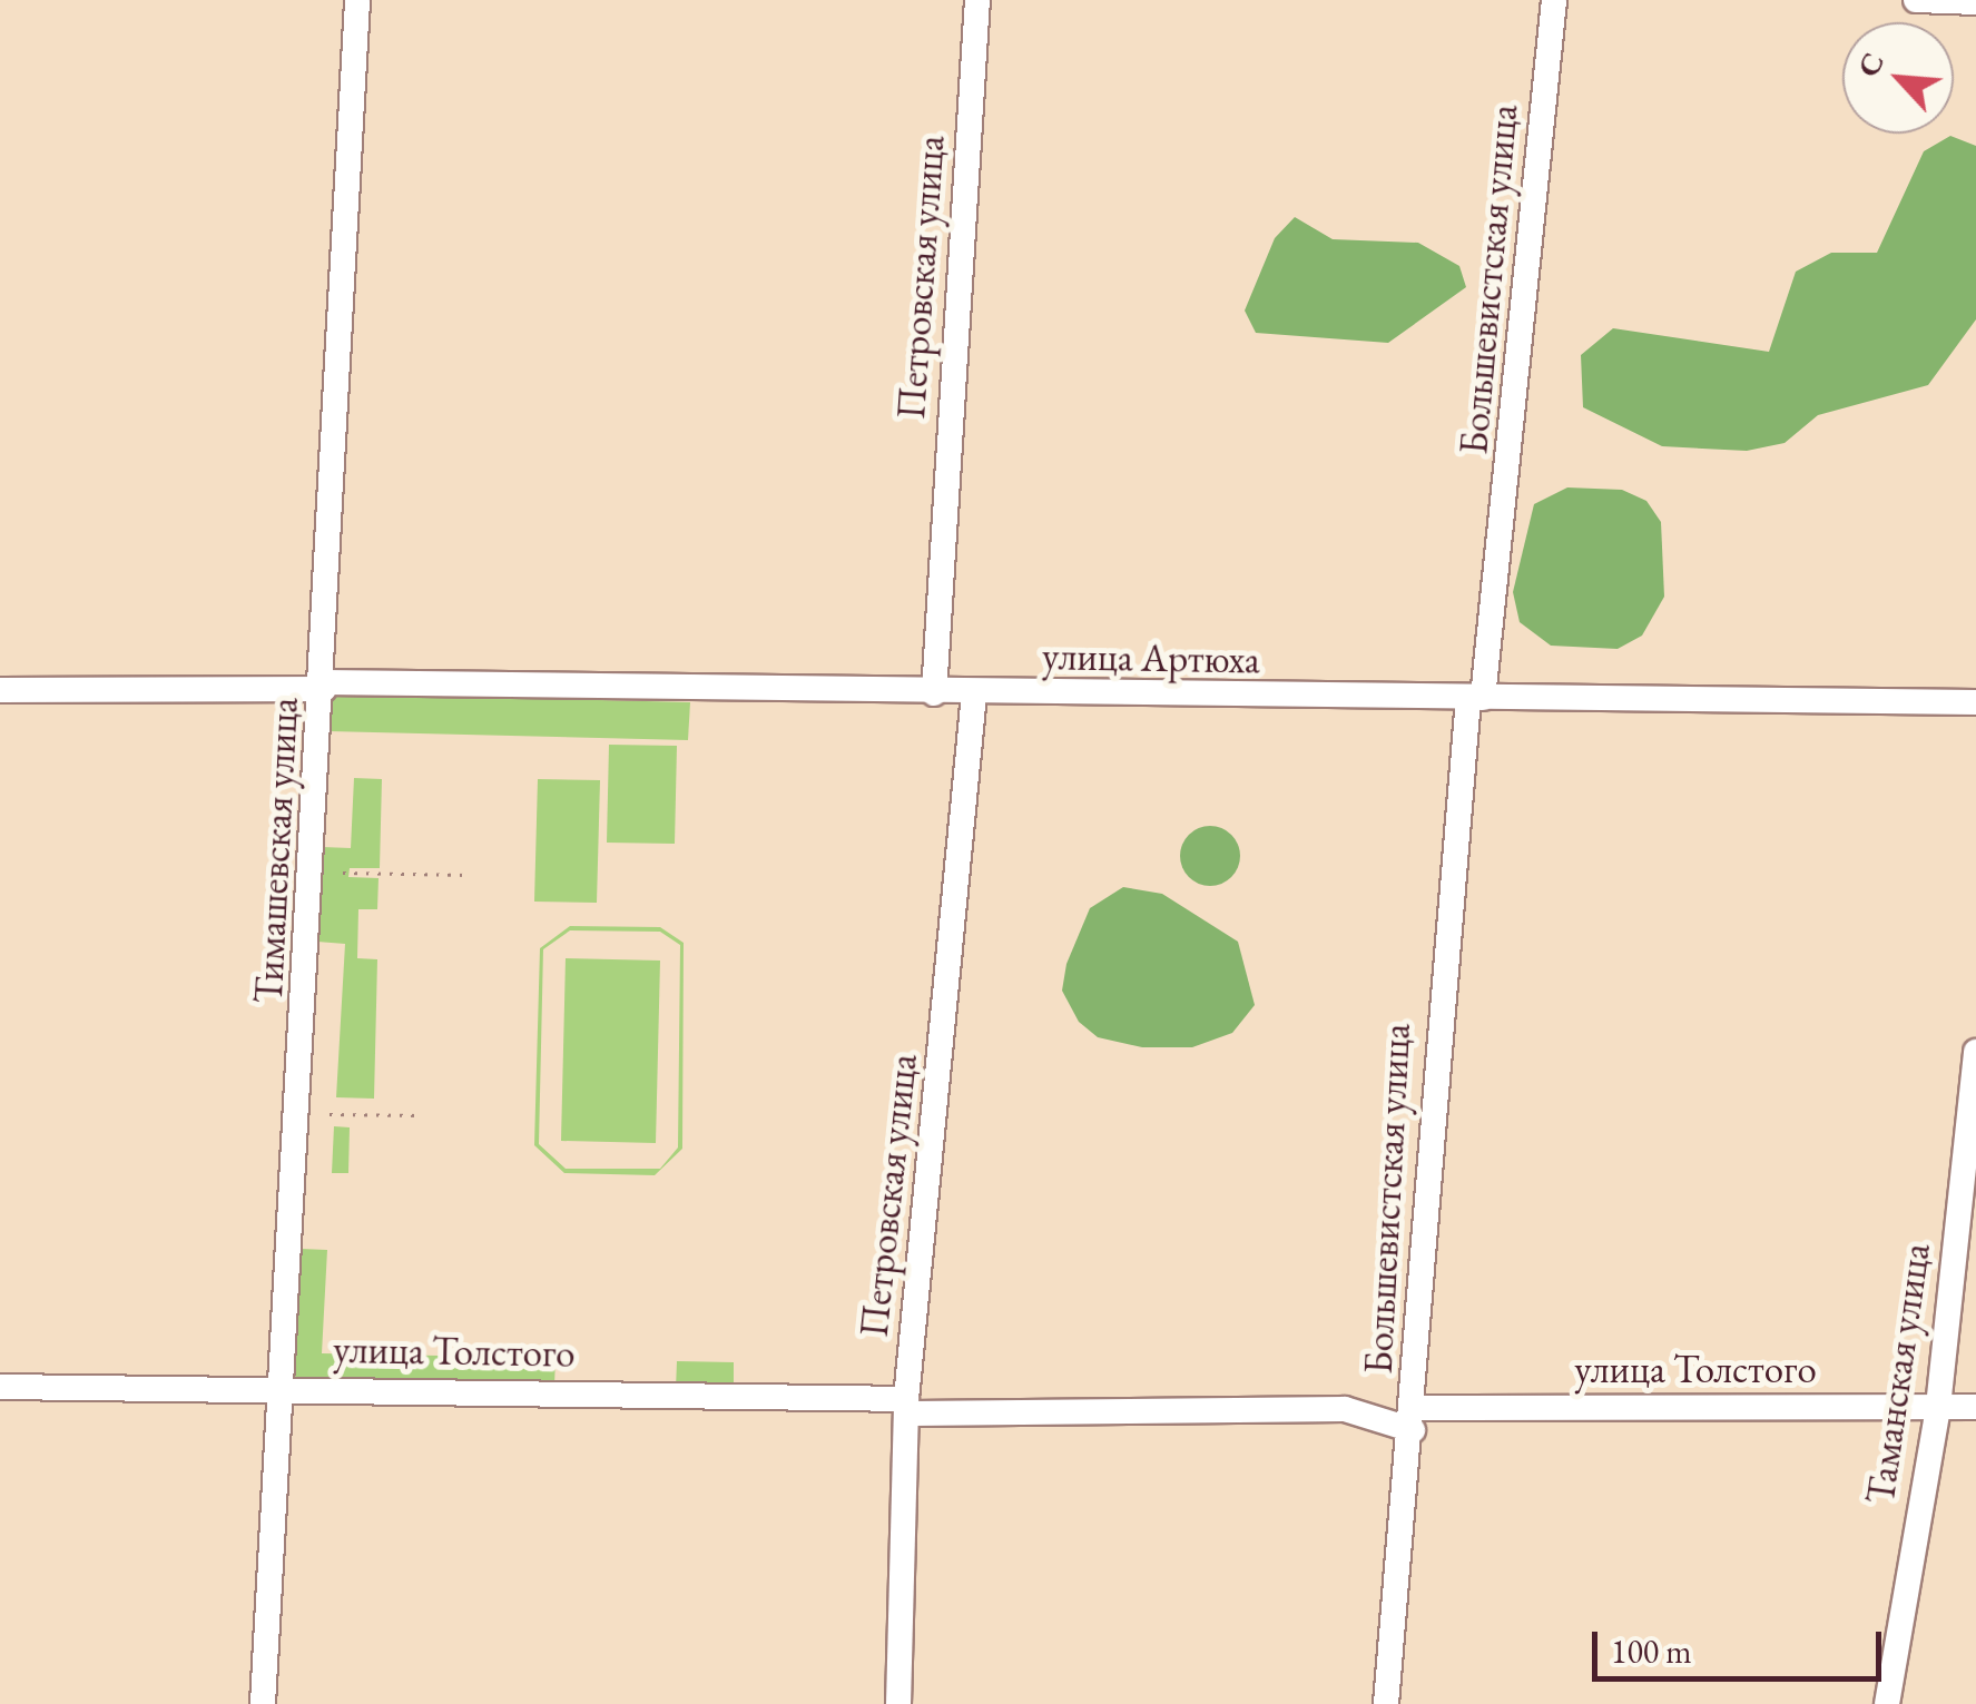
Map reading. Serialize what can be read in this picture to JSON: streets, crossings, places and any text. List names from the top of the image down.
{
  "streets": {
    "street": [
      "Петровская улица",
      "Большевистская улица",
      "улица Артюха",
      "Тимашевская улица",
      "улица Толстого",
      "Таманская улица"
    ]
  },
  "crossings": [
    ["Петровская улица", "улица Артюха"],
    ["Петровская улица", "улица Толстого"],
    ["Большевистская улица", "улица Артюха"],
    ["Большевистская улица", "улица Толстого"],
    ["улица Артюха", "Тимашевская улица"],
    ["Тимашевская улица", "улица Толстого"],
    ["улица Толстого", "Таманская улица"]
  ],
  "scale_bar": "100 m",
  "north": "top left"
}
